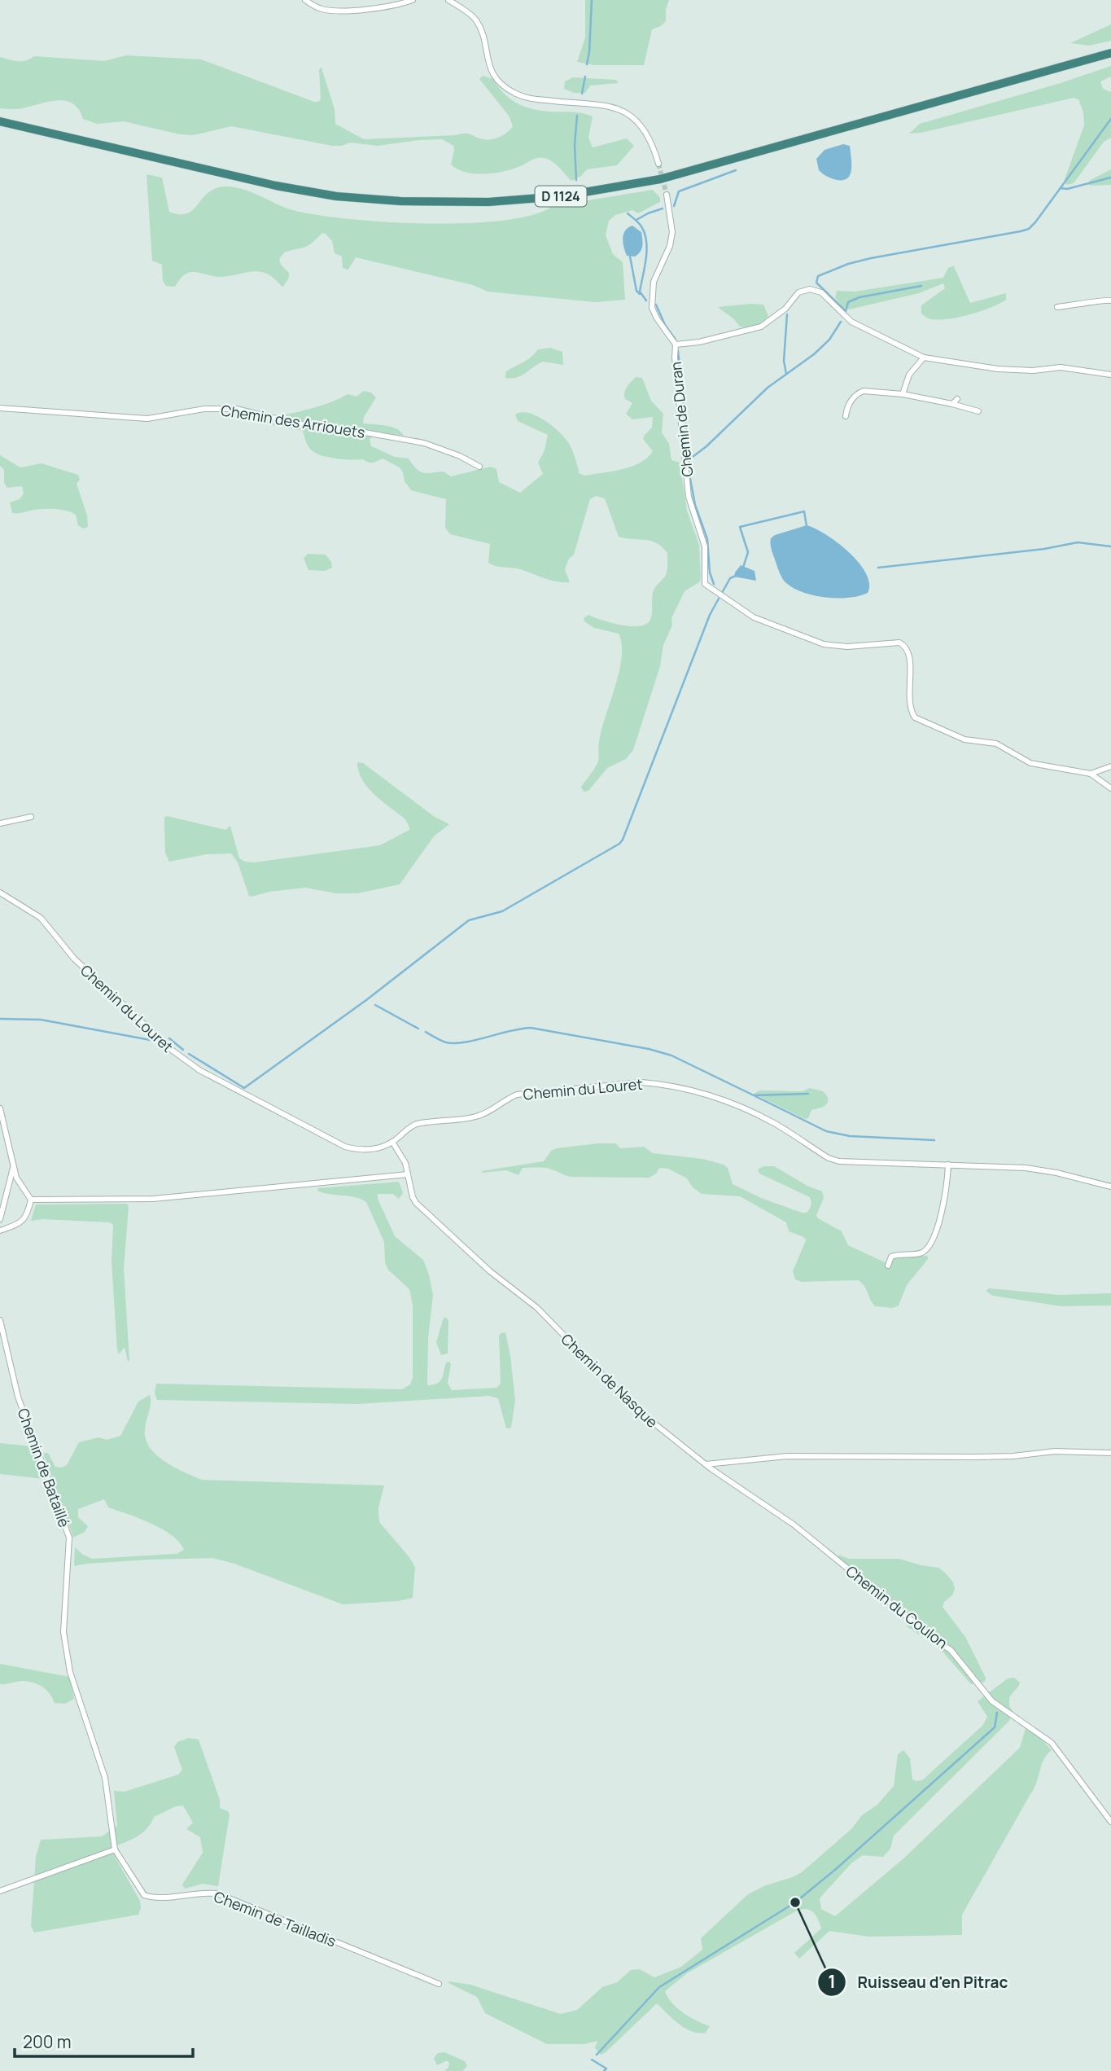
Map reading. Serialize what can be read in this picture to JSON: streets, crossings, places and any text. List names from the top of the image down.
{
  "streets": {
    "highway": ["D 1124"],
    "street": [
      "Chemin de Duran",
      "Chemin des Arriouets",
      "Chemin du Louret",
      "Chemin de Nasque",
      "Chemin de Bataillé",
      "Chemin du Coulon",
      "Chemin de Tailladis"
    ]
  },
  "crossings": [
    ["Chemin du Louret", "Chemin de Nasque"],
    ["Chemin de Nasque", "Chemin du Coulon"],
    ["Chemin de Bataillé", "Chemin de Tailladis"]
  ],
  "places": ["Ruisseau d'en Pitrac"],
  "scale_bar": "200 m"
}
